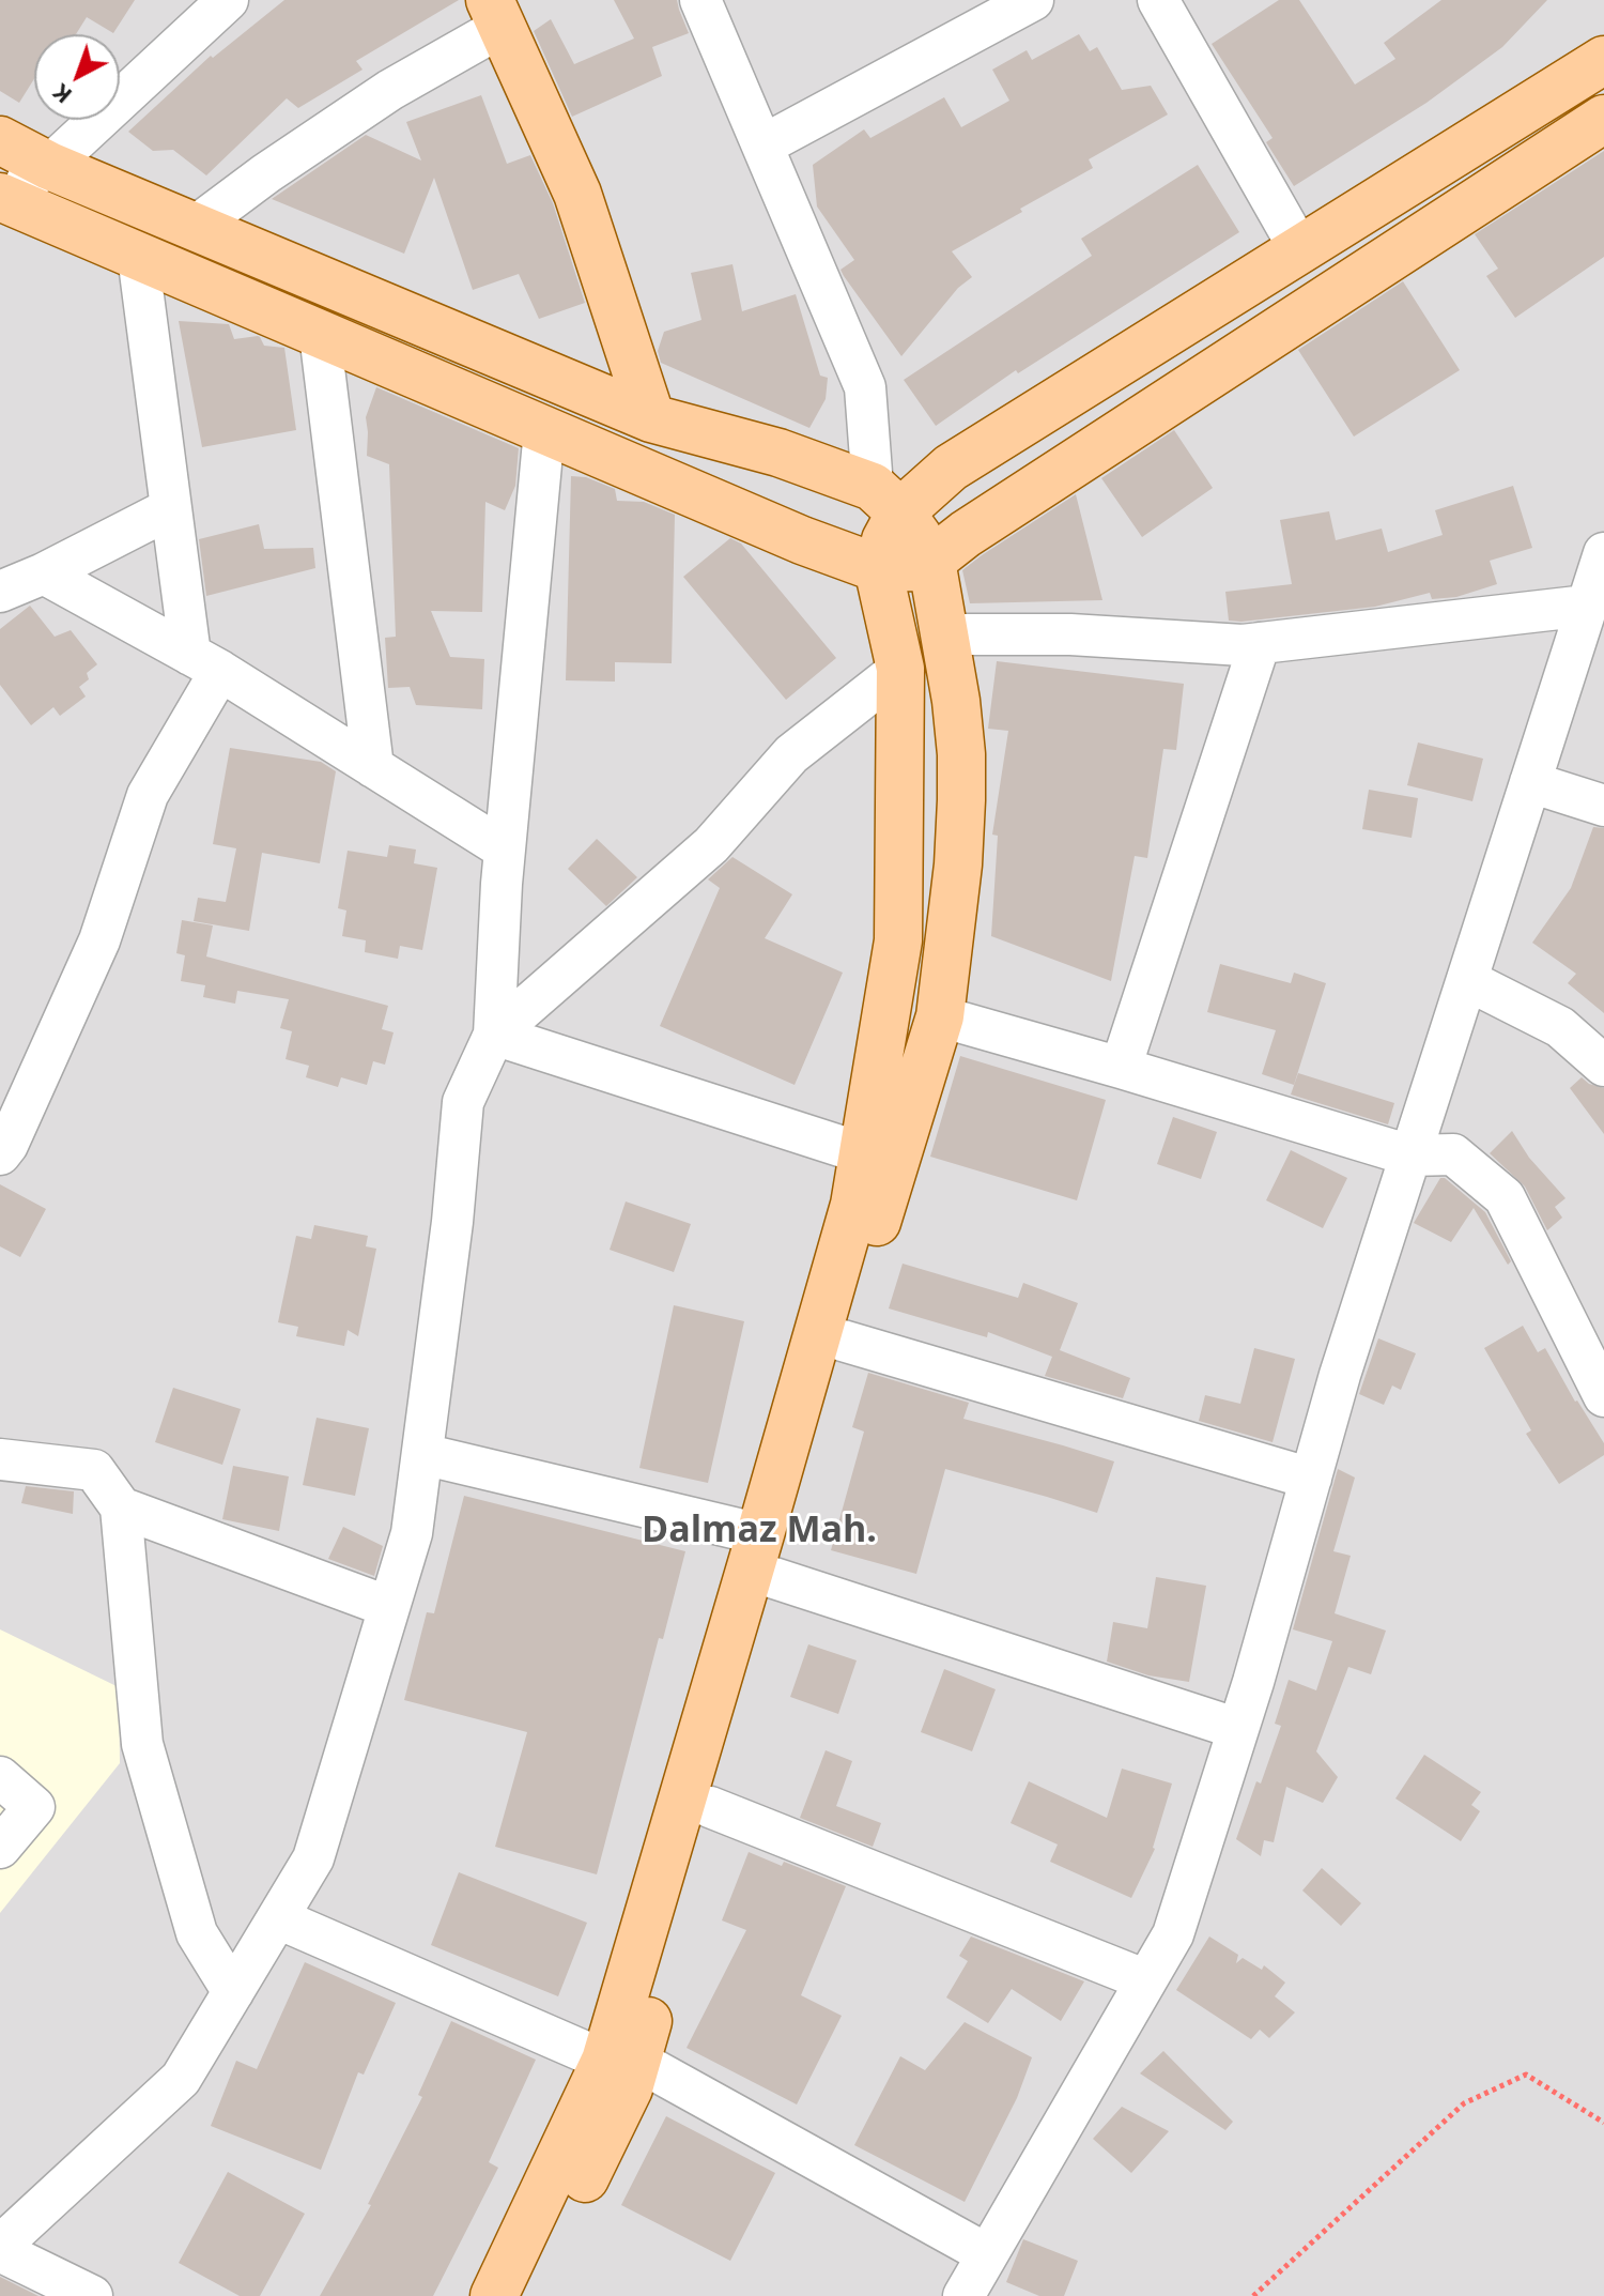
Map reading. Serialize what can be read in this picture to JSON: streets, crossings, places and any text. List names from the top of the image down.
{
  "districts": ["Dalmaz Mah."],
  "north": "bottom left"
}
